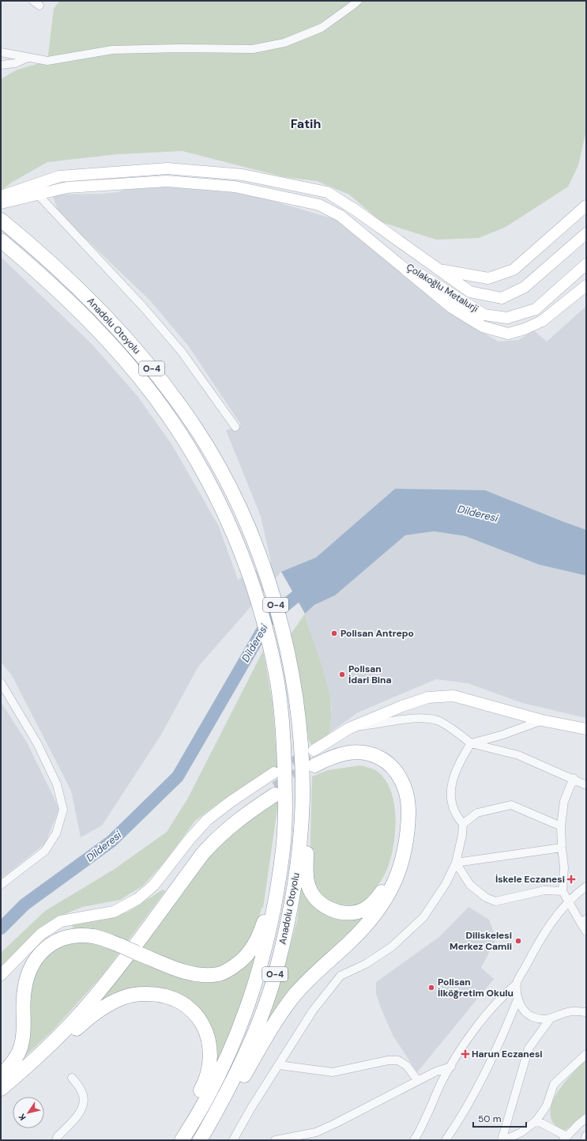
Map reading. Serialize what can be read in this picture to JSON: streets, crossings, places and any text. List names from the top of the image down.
{
  "streets": {
    "highway": ["Anadolu Otoyolu", "O-4"],
    "main road": ["Çolakoğlu Metalurji"]
  },
  "districts": ["Fatih"],
  "water": ["Dilderesi"],
  "places": {
    "other": [
      "Polisan Antrepo",
      "Polisan İdari Bina",
      "Diliskelesi Merkez Camii",
      "Polisan İlköğretim Okulu"
    ],
    "health": ["İskele Eczanesi", "Harun Eczanesi"]
  },
  "scale_bar": "50 m",
  "north": "bottom left"
}
